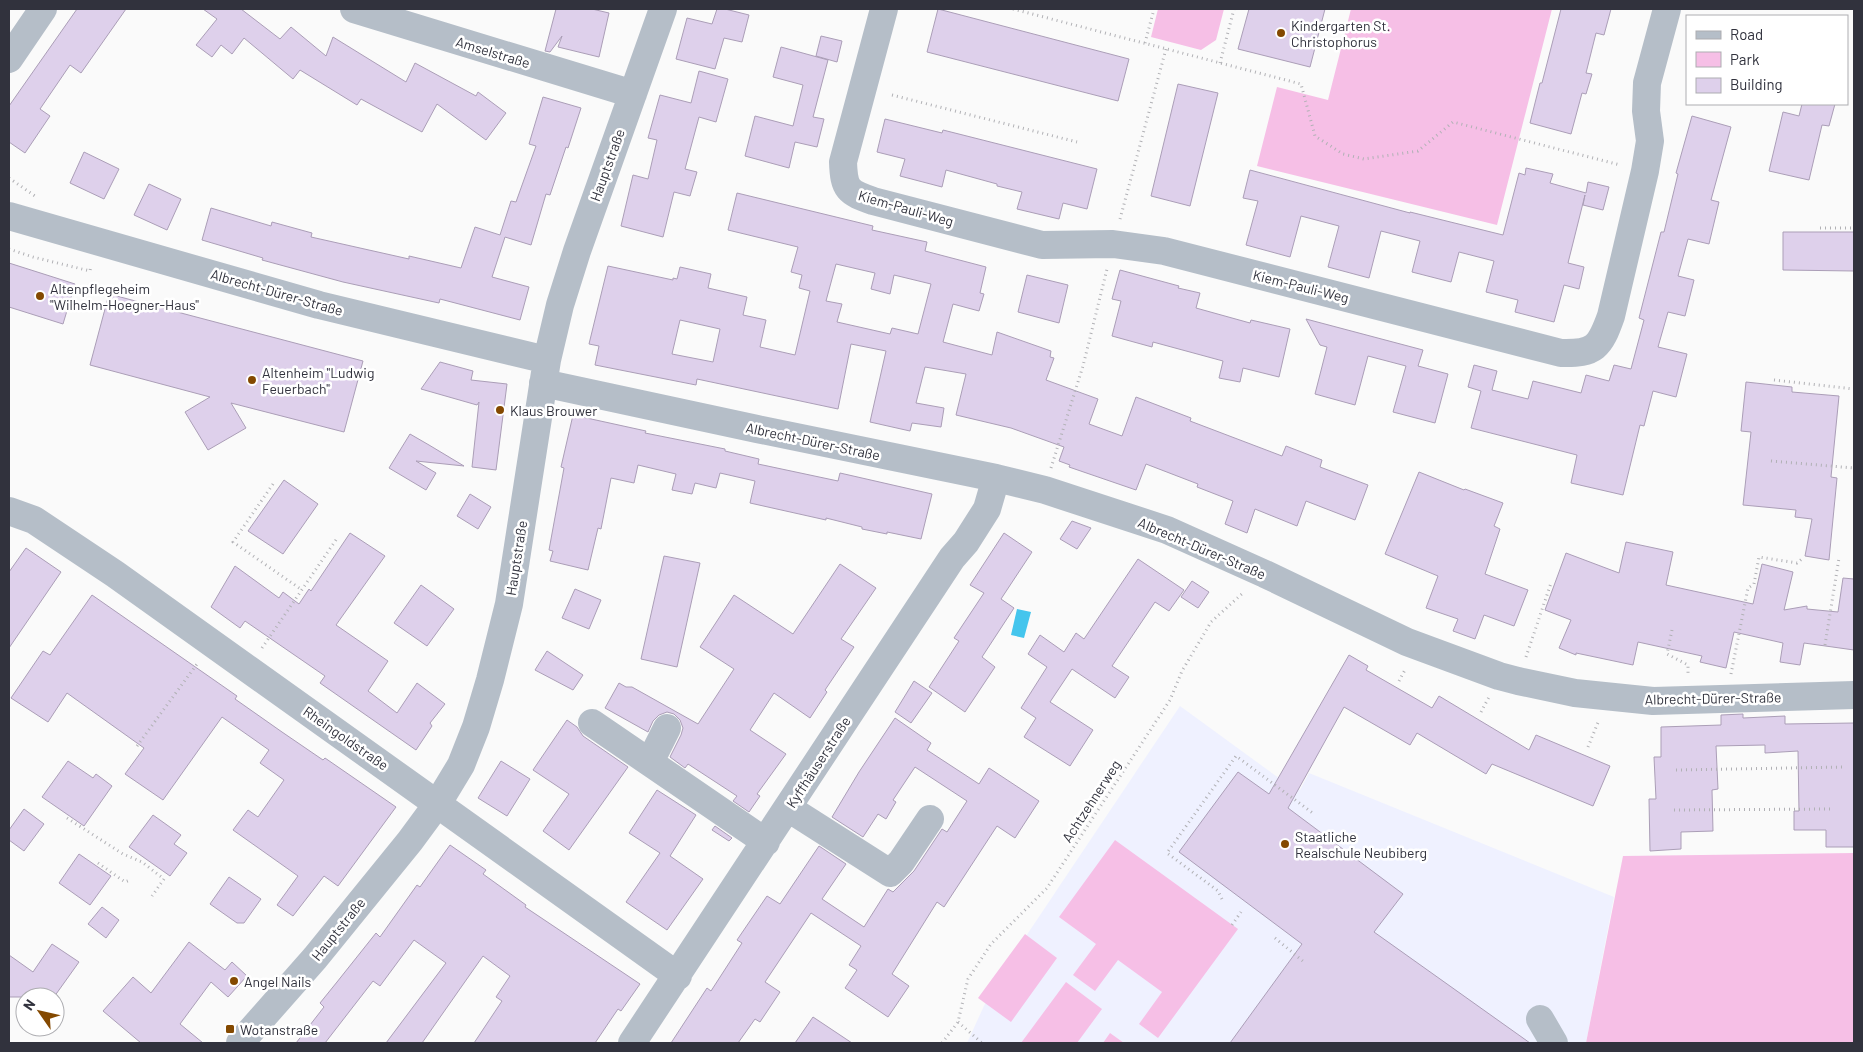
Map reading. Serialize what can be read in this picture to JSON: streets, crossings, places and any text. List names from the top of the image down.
{
  "streets": {
    "street": [
      "Amselstraße",
      "Hauptstraße",
      "Kiem-Pauli-Weg",
      "Albrecht-Dürer-Straße",
      "Rheingoldstraße",
      "Kyffhäuserstraße"
    ],
    "path": ["Achtzehnerweg"]
  },
  "crossings": [
    ["Amselstraße", "Hauptstraße"],
    ["Hauptstraße", "Albrecht-Dürer-Straße"],
    ["Hauptstraße", "Rheingoldstraße"],
    ["Albrecht-Dürer-Straße", "Kyffhäuserstraße"],
    ["Albrecht-Dürer-Straße", "Achtzehnerweg"],
    ["Rheingoldstraße", "Kyffhäuserstraße"]
  ],
  "places": {
    "other": [
      "Kindergarten St. Christophorus",
      "Altenpflegeheim \"Wilhelm-Hoegner-Haus\"",
      "Altenheim \"Ludwig Feuerbach\"",
      "Klaus Brouwer",
      "Staatliche Realschule Neubiberg",
      "Angel Nails"
    ],
    "transit": ["Wotanstraße"]
  },
  "legend": ["Road", "Park", "Building"],
  "north": "top left"
}
